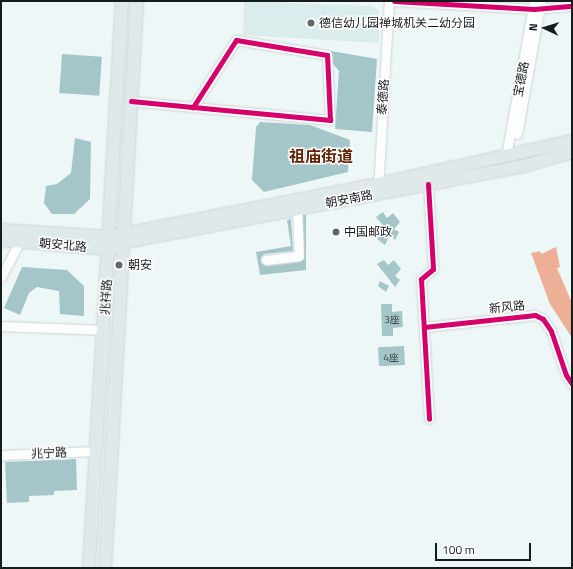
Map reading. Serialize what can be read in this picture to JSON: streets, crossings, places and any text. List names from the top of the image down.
{
  "streets": {
    "main road": ["朝安南路", "朝安北路", "兆祥路"],
    "street": [
      "宝德路",
      "泰德路",
      "新风路",
      "兆宁路"
    ]
  },
  "crossings": [
    ["宝德路", "朝安南路"],
    ["泰德路", "朝安南路"],
    ["朝安南路", "朝安北路"],
    ["朝安南路", "兆祥路"],
    ["朝安北路", "兆祥路"],
    ["兆祥路", "兆宁路"]
  ],
  "districts": ["祖庙街道"],
  "places": ["德信幼儿园禅城机关二幼分园", "中国邮政", "朝安"],
  "house_numbers": ["3座", "4座"],
  "scale_bar": "100 m",
  "north": "left"
}
